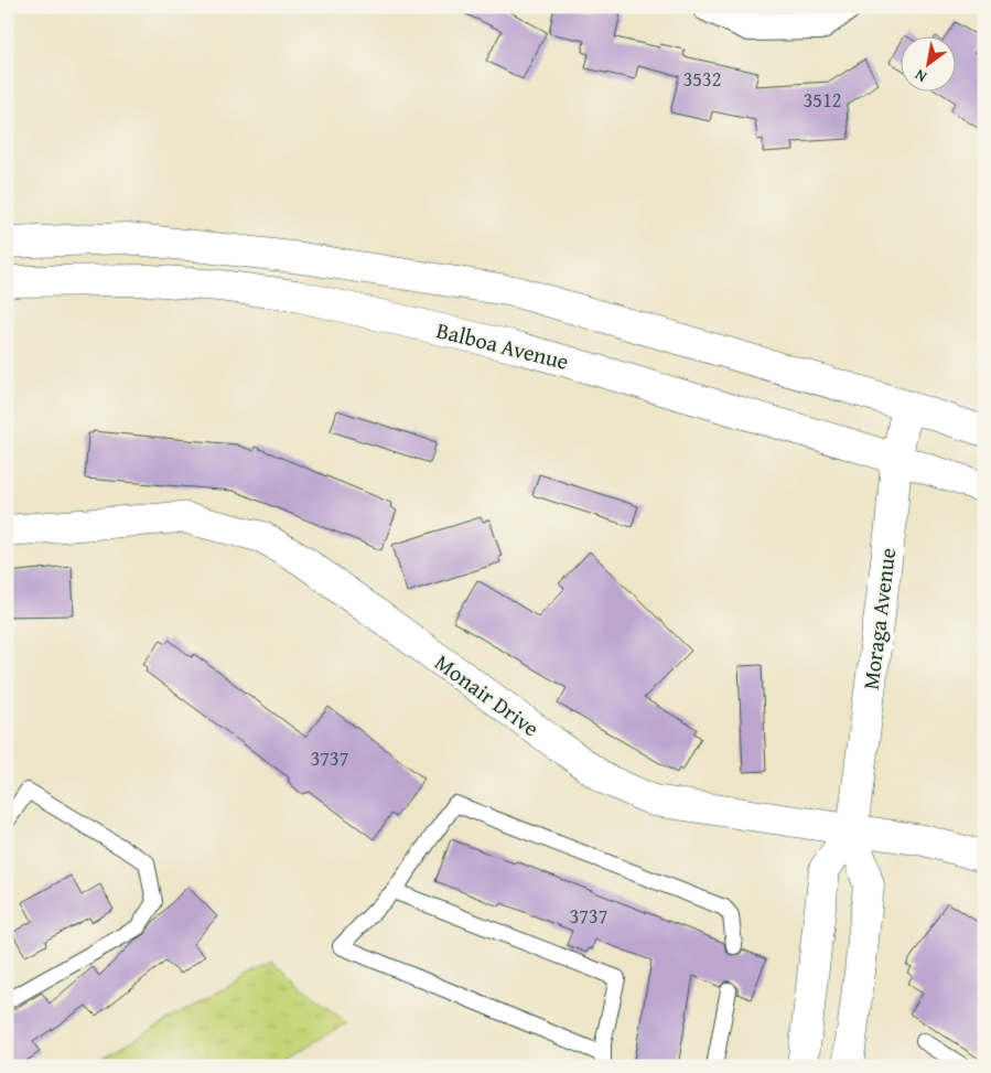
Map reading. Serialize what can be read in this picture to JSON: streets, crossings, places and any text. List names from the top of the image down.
{
  "streets": {
    "main road": ["Balboa Avenue", "Moraga Avenue", "Monair Drive"]
  },
  "crossings": [
    ["Balboa Avenue", "Moraga Avenue"],
    ["Moraga Avenue", "Monair Drive"]
  ],
  "house_numbers": [
    "3532",
    "3512",
    "3737",
    "3737"
  ],
  "north": "bottom left"
}
